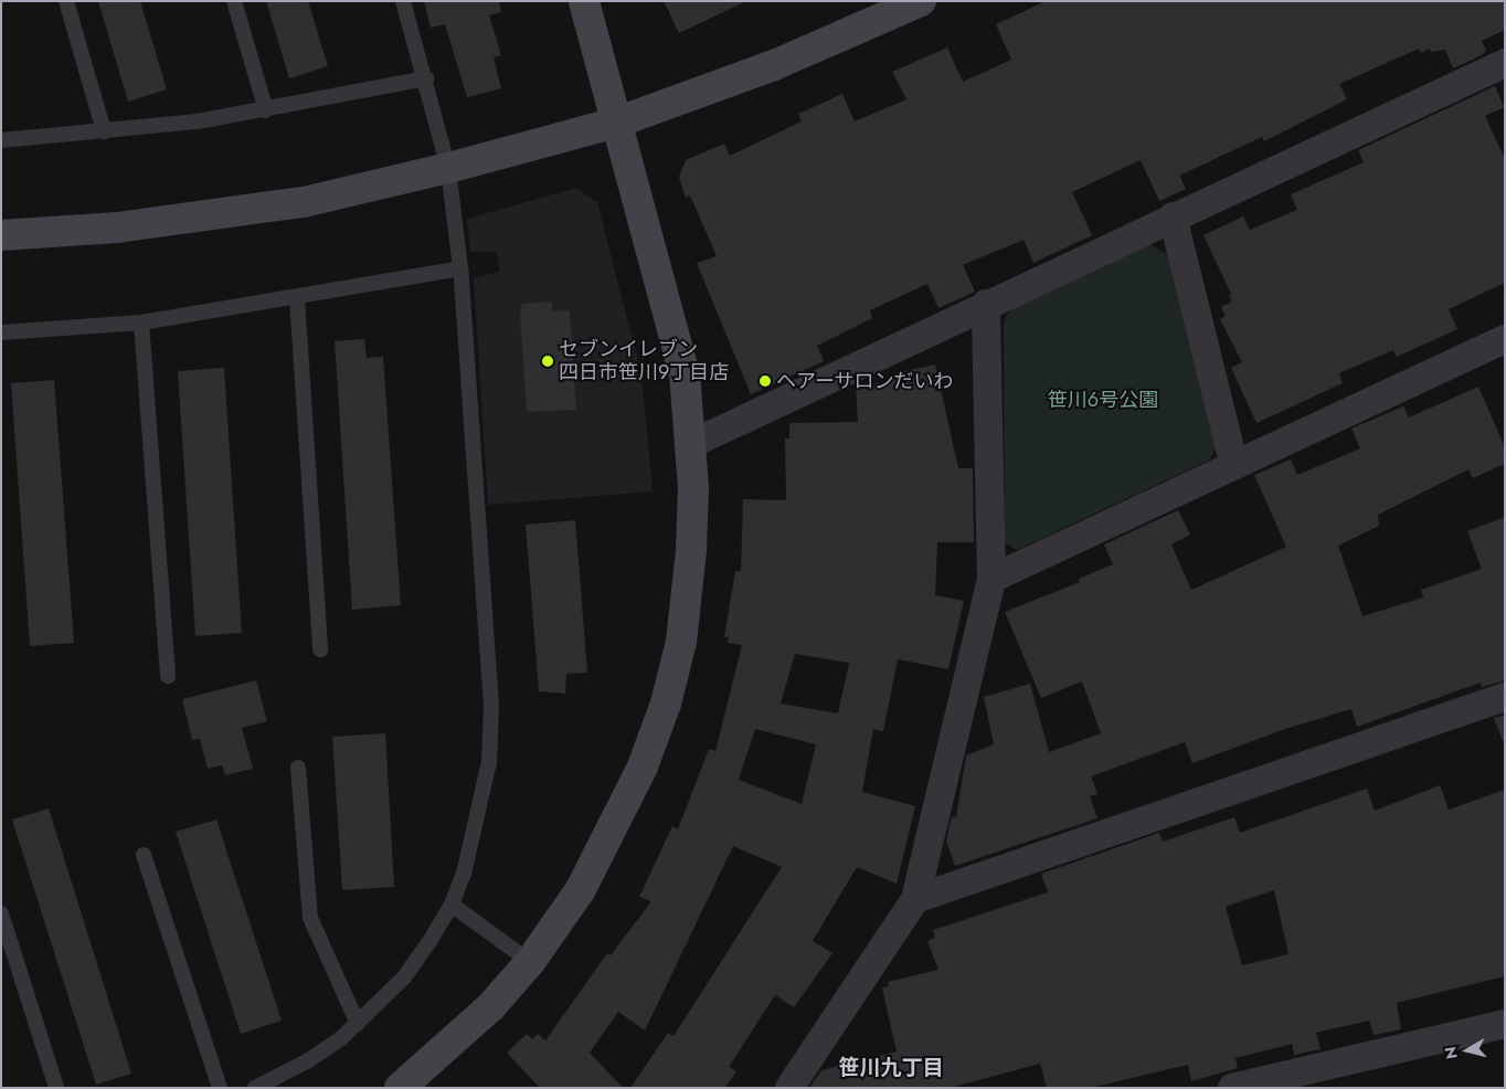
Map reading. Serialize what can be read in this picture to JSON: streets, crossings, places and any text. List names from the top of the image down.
{
  "districts": ["笹川九丁目"],
  "parks": ["笹川6号公園"],
  "places": ["セブンイレブン 四日市笹川9丁目店", "ヘアーサロンだいわ"],
  "north": "left"
}
